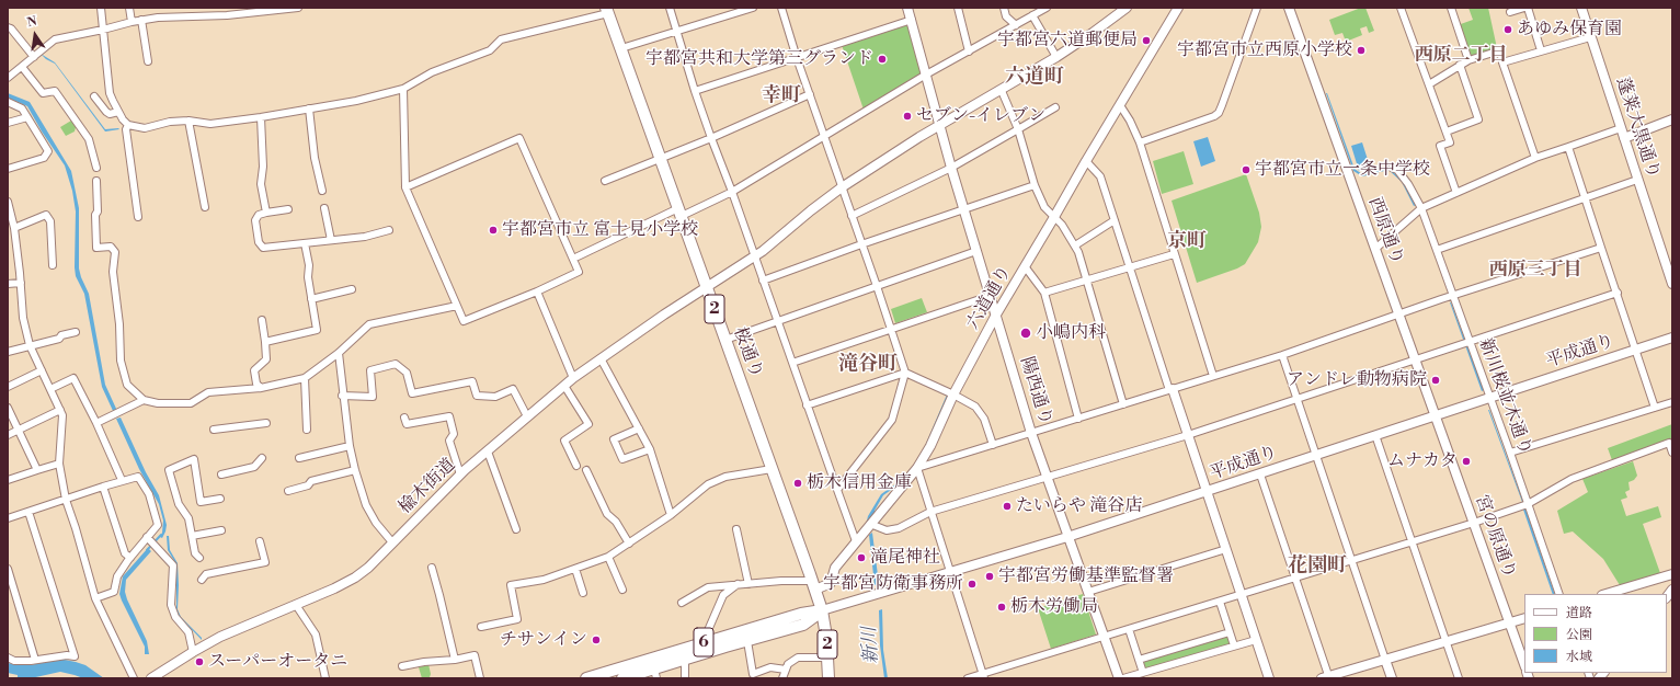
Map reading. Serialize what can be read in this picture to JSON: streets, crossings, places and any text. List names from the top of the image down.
{
  "streets": {
    "main road": ["2", "桜通り", "6"],
    "street": [
      "蓬莱大黒通り",
      "西原通り",
      "六道通り",
      "平成通り",
      "陽西通り",
      "新川桜並木通り",
      "楡木街道",
      "宮の原通り"
    ]
  },
  "crossings": [
    ["西原通り", "平成通り"],
    ["西原通り", "宮の原通り"],
    ["六道通り", "桜通り"],
    ["六道通り", "陽西通り"],
    ["2", "平成通り"],
    ["2", "桜通り"],
    ["2", "6"],
    ["平成通り", "桜通り"],
    ["平成通り", "陽西通り"],
    ["平成通り", "新川桜並木通り"],
    ["平成通り", "宮の原通り"],
    ["平成通り", "6"],
    ["桜通り", "楡木街道"],
    ["桜通り", "6"],
    ["陽西通り", "楡木街道"]
  ],
  "districts": [
    "西原二丁目",
    "六道町",
    "幸町",
    "京町",
    "西原三丁目",
    "滝谷町",
    "花園町"
  ],
  "water": ["新川"],
  "places": [
    "あゆみ保育園",
    "宇都宮六道郵便局",
    "宇都宮市立西原小学校",
    "宇都宮共和大学第三グランド",
    "セブン-イレブン",
    "宇都宮市立一条中学校",
    "宇都宮市立 富士見小学校",
    "小嶋内科",
    "アンドレ動物病院",
    "ムナカタ",
    "栃木信用金庫",
    "たいらや 滝谷店",
    "滝尾神社",
    "宇都宮労働基準監督署",
    "宇都宮防衛事務所",
    "栃木労働局",
    "チサンイン",
    "スーパーオータニ"
  ],
  "legend": ["道路", "公園", "水域"],
  "north": "top"
}
